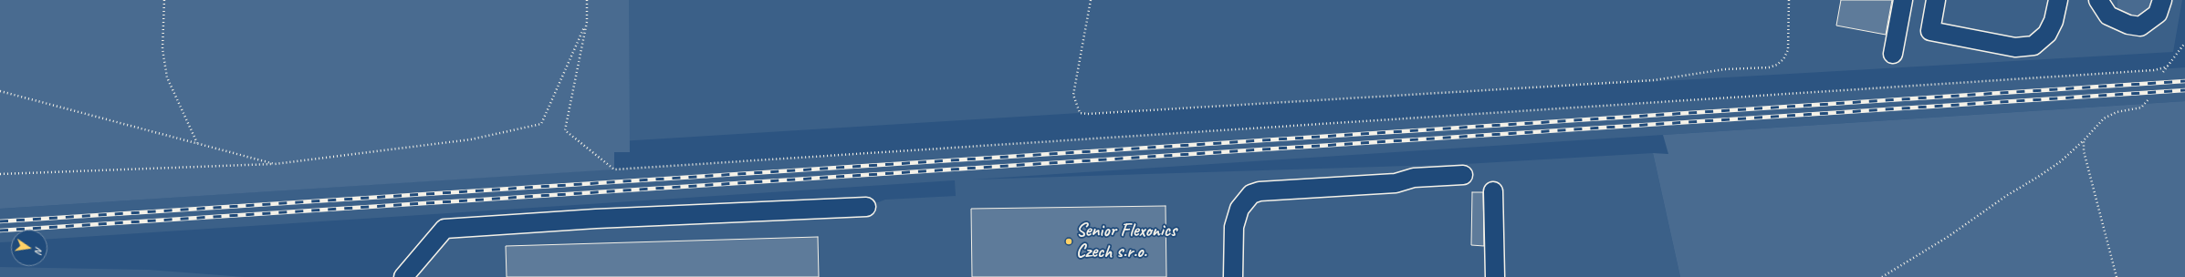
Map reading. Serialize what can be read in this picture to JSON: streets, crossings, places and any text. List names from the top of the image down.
{
  "places": ["Senior Flexonics Czech s.r.o."],
  "north": "right"
}
